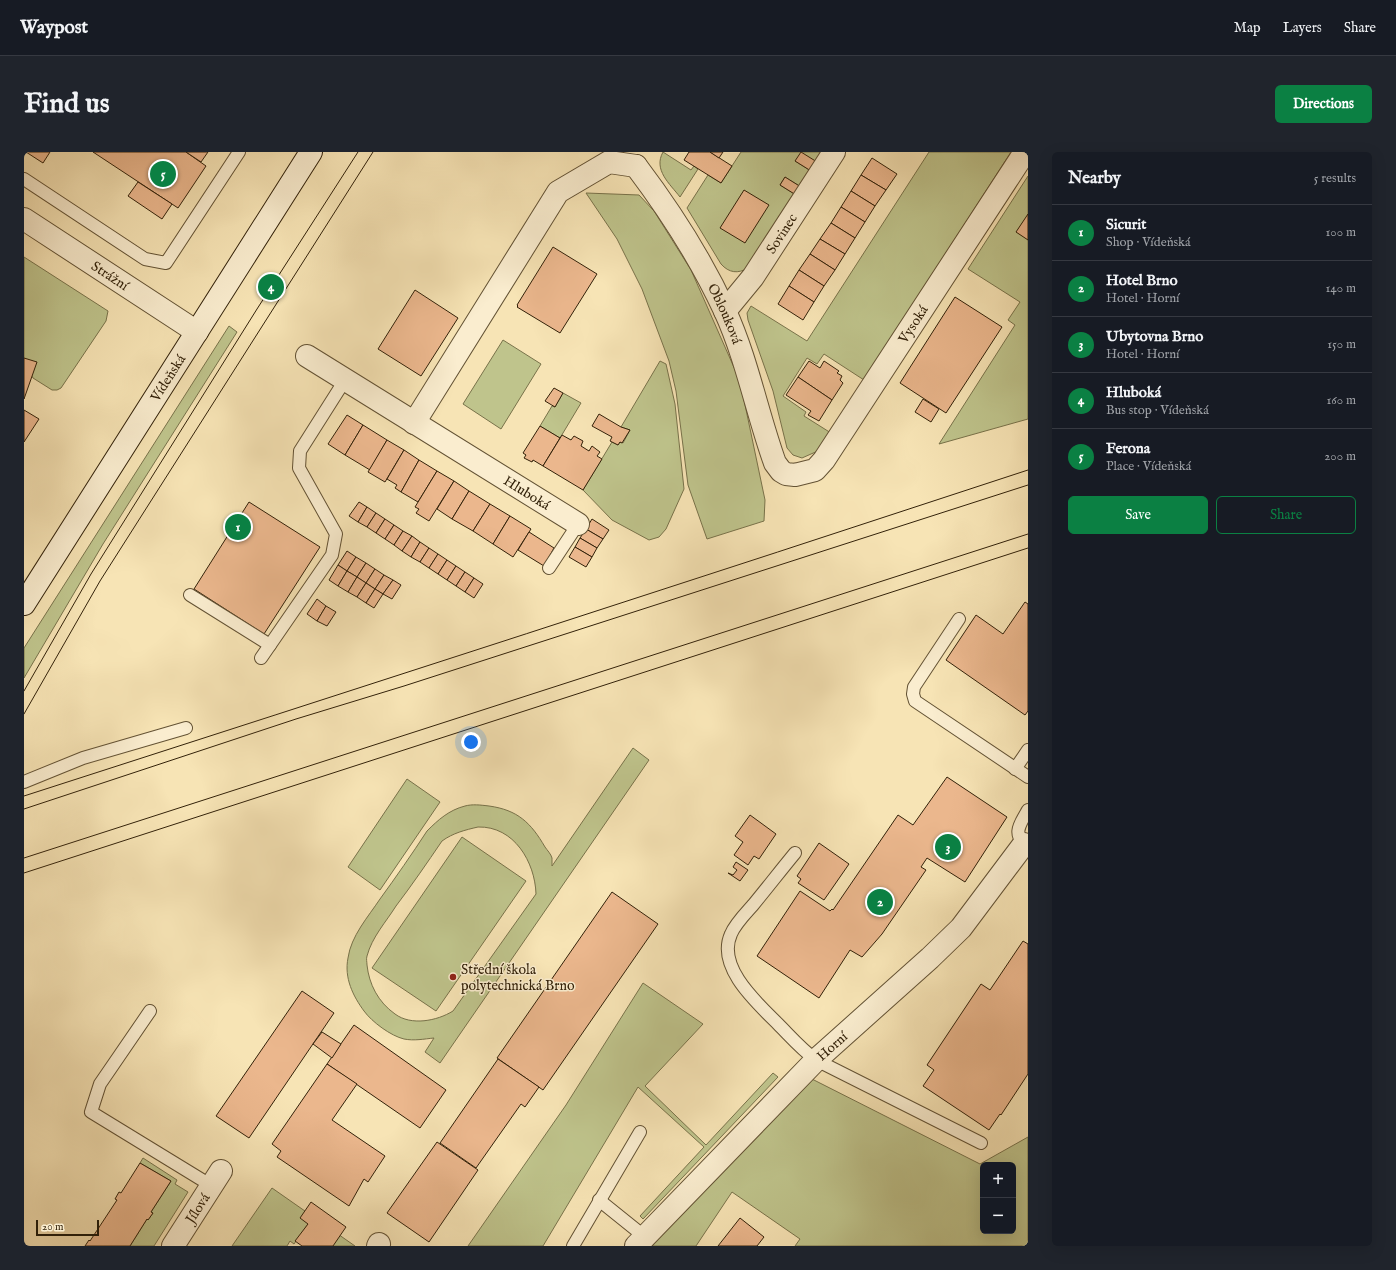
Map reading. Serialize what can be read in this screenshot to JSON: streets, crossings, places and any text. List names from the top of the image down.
{
  "streets": {
    "street": [
      "Sovinec",
      "Strážní",
      "Oblouková",
      "Vysoká",
      "Vídeňská",
      "Hluboká",
      "Horní",
      "Jílová"
    ]
  },
  "crossings": [
    ["Sovinec", "Oblouková"],
    ["Strážní", "Vídeňská"],
    ["Oblouková", "Vysoká"]
  ],
  "places": ["Střední škola polytechnická Brno"],
  "scale_bar": "20 m",
  "page": {
    "header": "Waypost",
    "nav": ["Map", "Layers", "Share"],
    "buttons": [
      "Directions",
      ["Save", "Share"]
    ],
    "title": "Find us",
    "heading": ["Nearby", "5 results"],
    "pins": [
      "5",
      "4",
      "1",
      "3",
      "2"
    ],
    "list": [
      {
        "mark": "1",
        "name": "Sicurit",
        "note": "Shop · Vídeňská",
        "value": "100 m"
      },
      {
        "mark": "2",
        "name": "Hotel Brno",
        "note": "Hotel · Horní",
        "value": "140 m"
      },
      {
        "mark": "3",
        "name": "Ubytovna Brno",
        "note": "Hotel · Horní",
        "value": "150 m"
      },
      {
        "mark": "4",
        "name": "Hluboká",
        "note": "Bus stop · Vídeňská",
        "value": "160 m"
      },
      {
        "mark": "5",
        "name": "Ferona",
        "note": "Place · Vídeňská",
        "value": "200 m"
      }
    ],
    "map_buttons": ["+", "−"],
    "scale": "20 m"
  }
}
